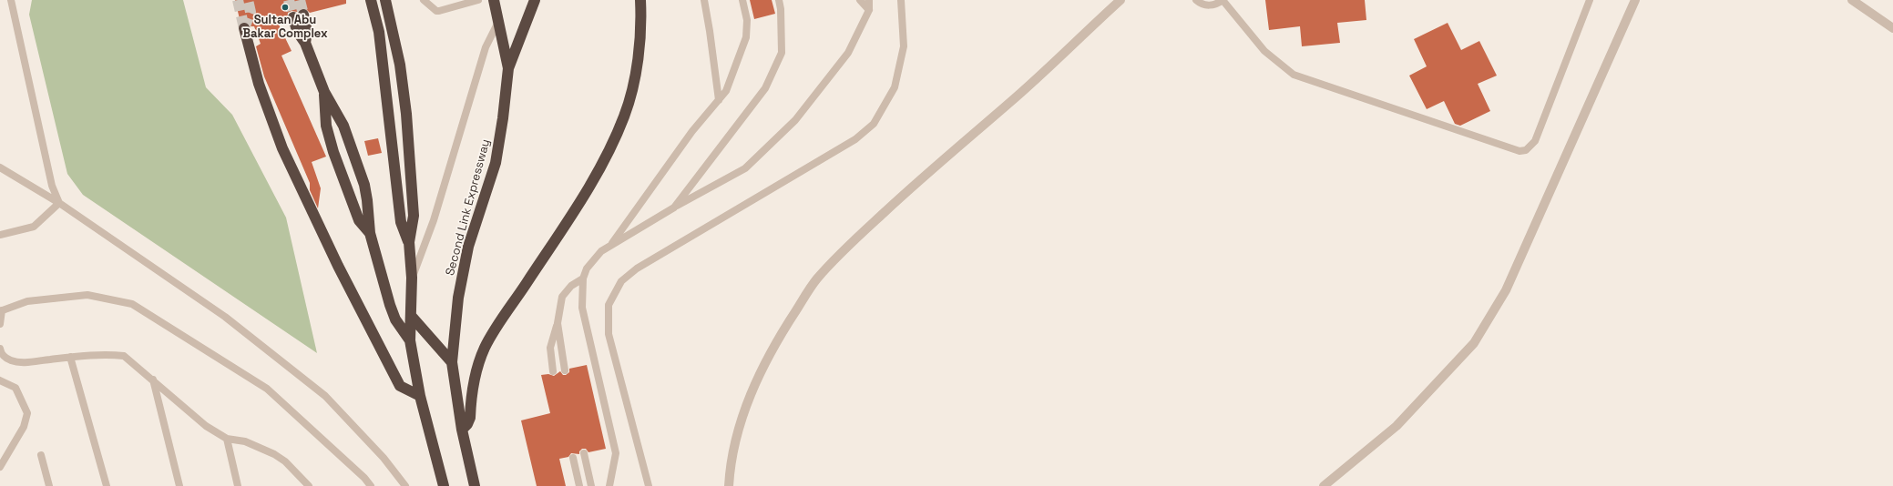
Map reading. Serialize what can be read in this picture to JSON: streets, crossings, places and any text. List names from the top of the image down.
{
  "streets": {
    "highway": ["Second Link Expressway"]
  },
  "places": ["Sultan Abu Bakar Complex"]
}
